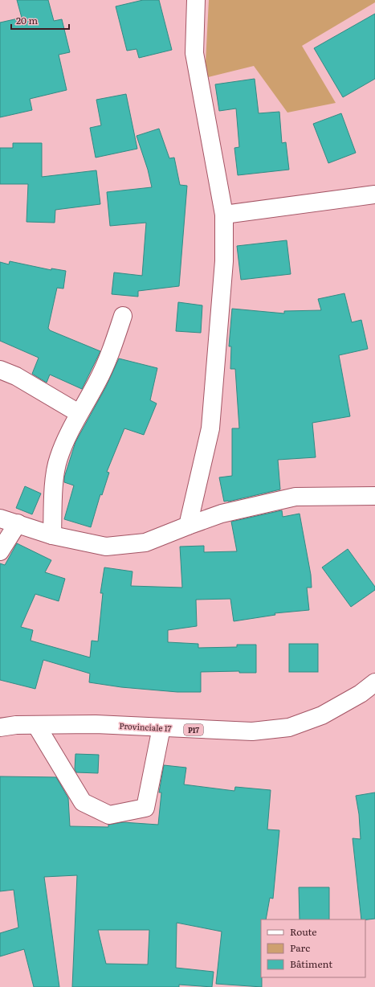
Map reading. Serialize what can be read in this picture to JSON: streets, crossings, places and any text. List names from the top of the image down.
{
  "streets": {
    "street": ["Provinciale 17", "P17"]
  },
  "legend": ["Route", "Parc", "Bâtiment"],
  "scale_bar": "20 m"
}
